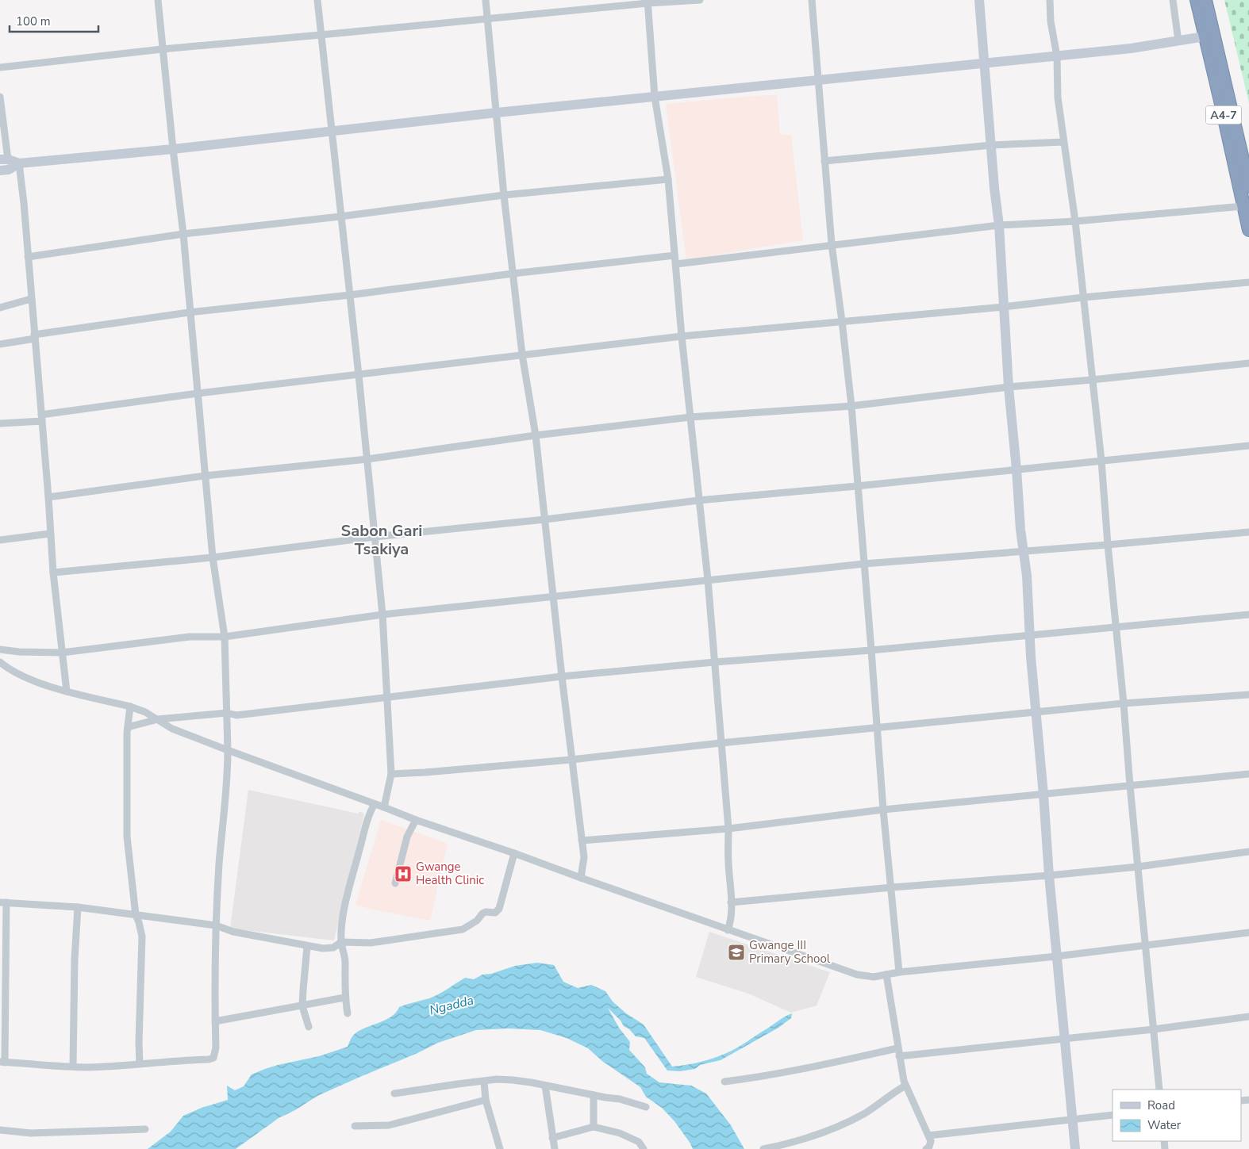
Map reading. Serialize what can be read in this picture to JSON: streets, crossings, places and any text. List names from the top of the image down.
{
  "streets": {
    "highway": ["A4-7"]
  },
  "districts": ["Sabon Gari Tsakiya"],
  "water": ["Ngadda"],
  "places": {
    "hospital": ["Gwange Health Clinic"],
    "school or university": ["Gwange III Primary School"]
  },
  "legend": ["Road", "Water"],
  "scale_bar": "100 m"
}
